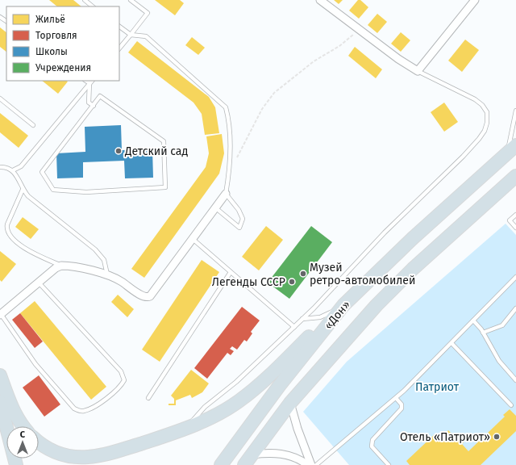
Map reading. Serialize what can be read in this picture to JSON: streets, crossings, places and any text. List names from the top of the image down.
{
  "streets": {
    "highway": ["«Дон»"]
  },
  "parks": ["Патриот"],
  "places": [
    "Детский сад",
    "Музей ретро-автомобилей",
    "Легенды СССР",
    "Отель «Патриот»"
  ],
  "legend": [
    "Жильё",
    "Торговля",
    "Школы",
    "Учреждения"
  ],
  "north": "top"
}
